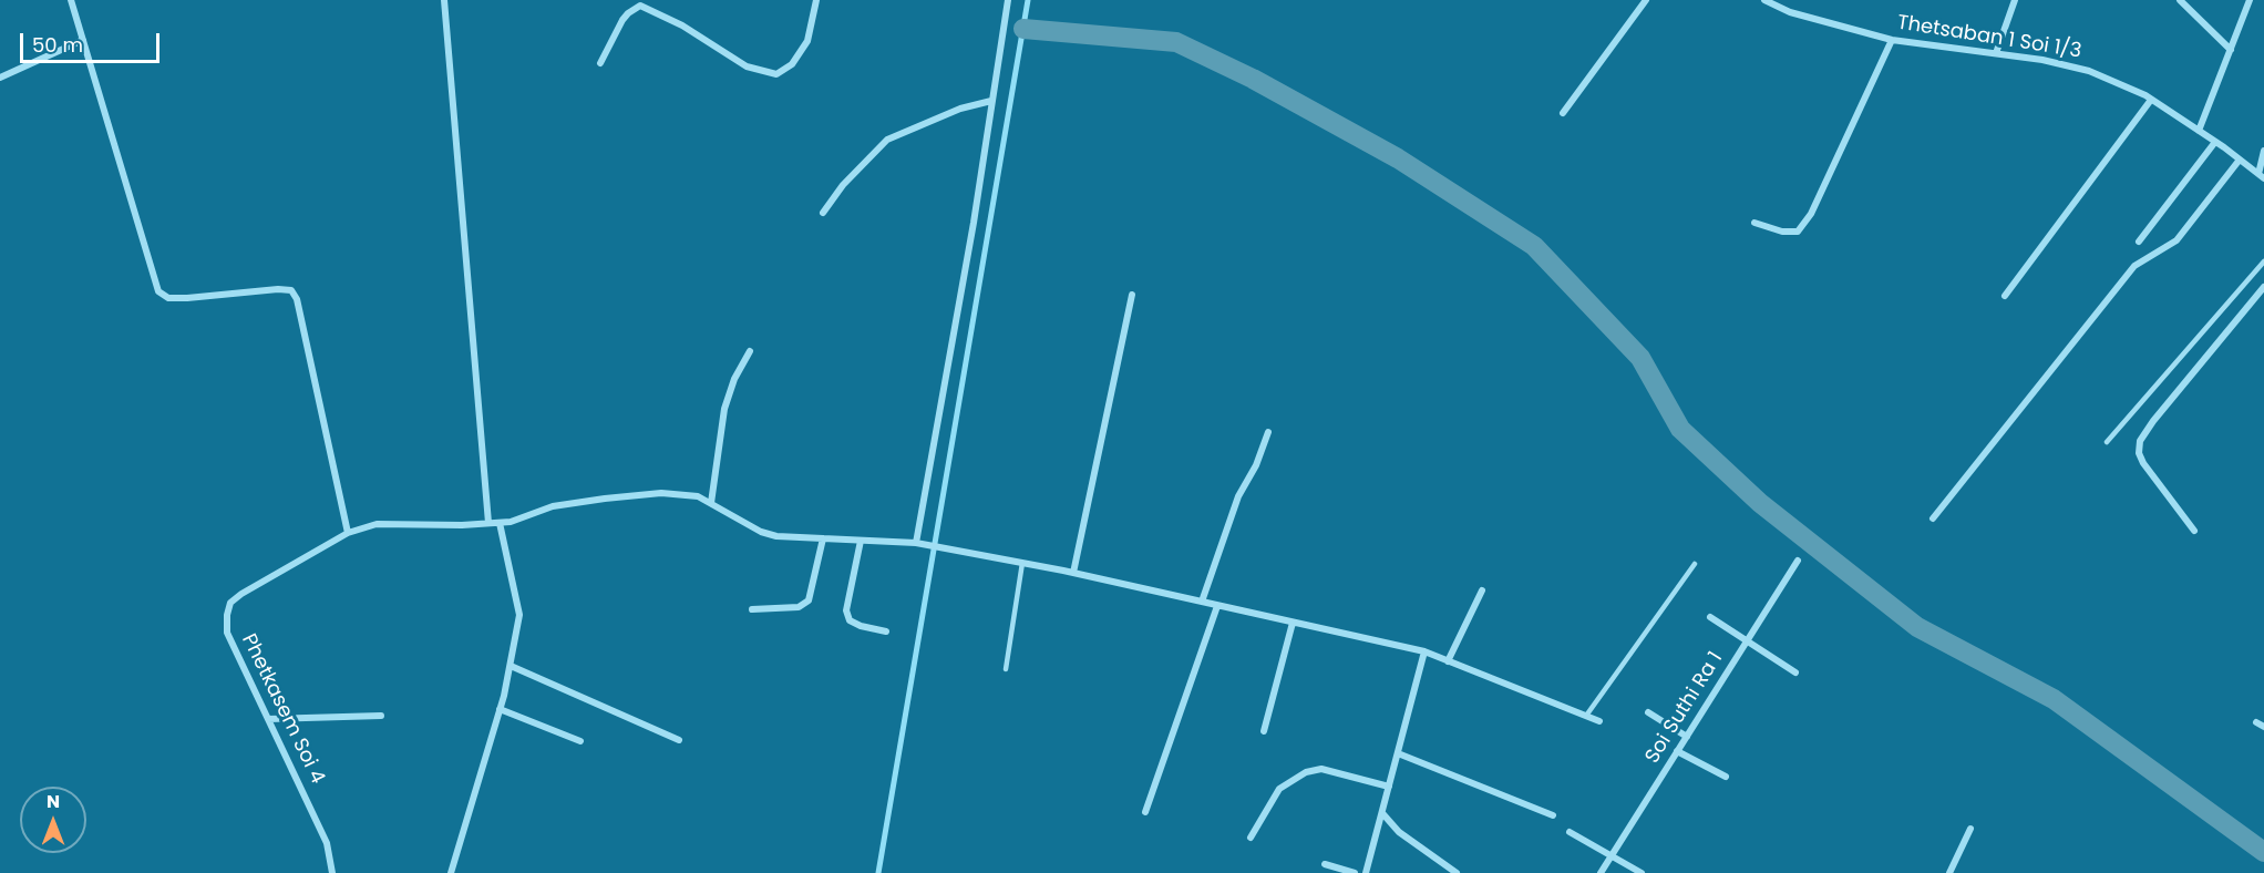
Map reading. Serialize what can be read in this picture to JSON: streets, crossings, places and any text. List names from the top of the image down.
{
  "streets": {
    "street": ["Thetsaban 1 Soi 1/3", "Soi Suthi Ra 1", "Phetkasem Soi 4"]
  },
  "scale_bar": "50 m",
  "north": "top"
}
